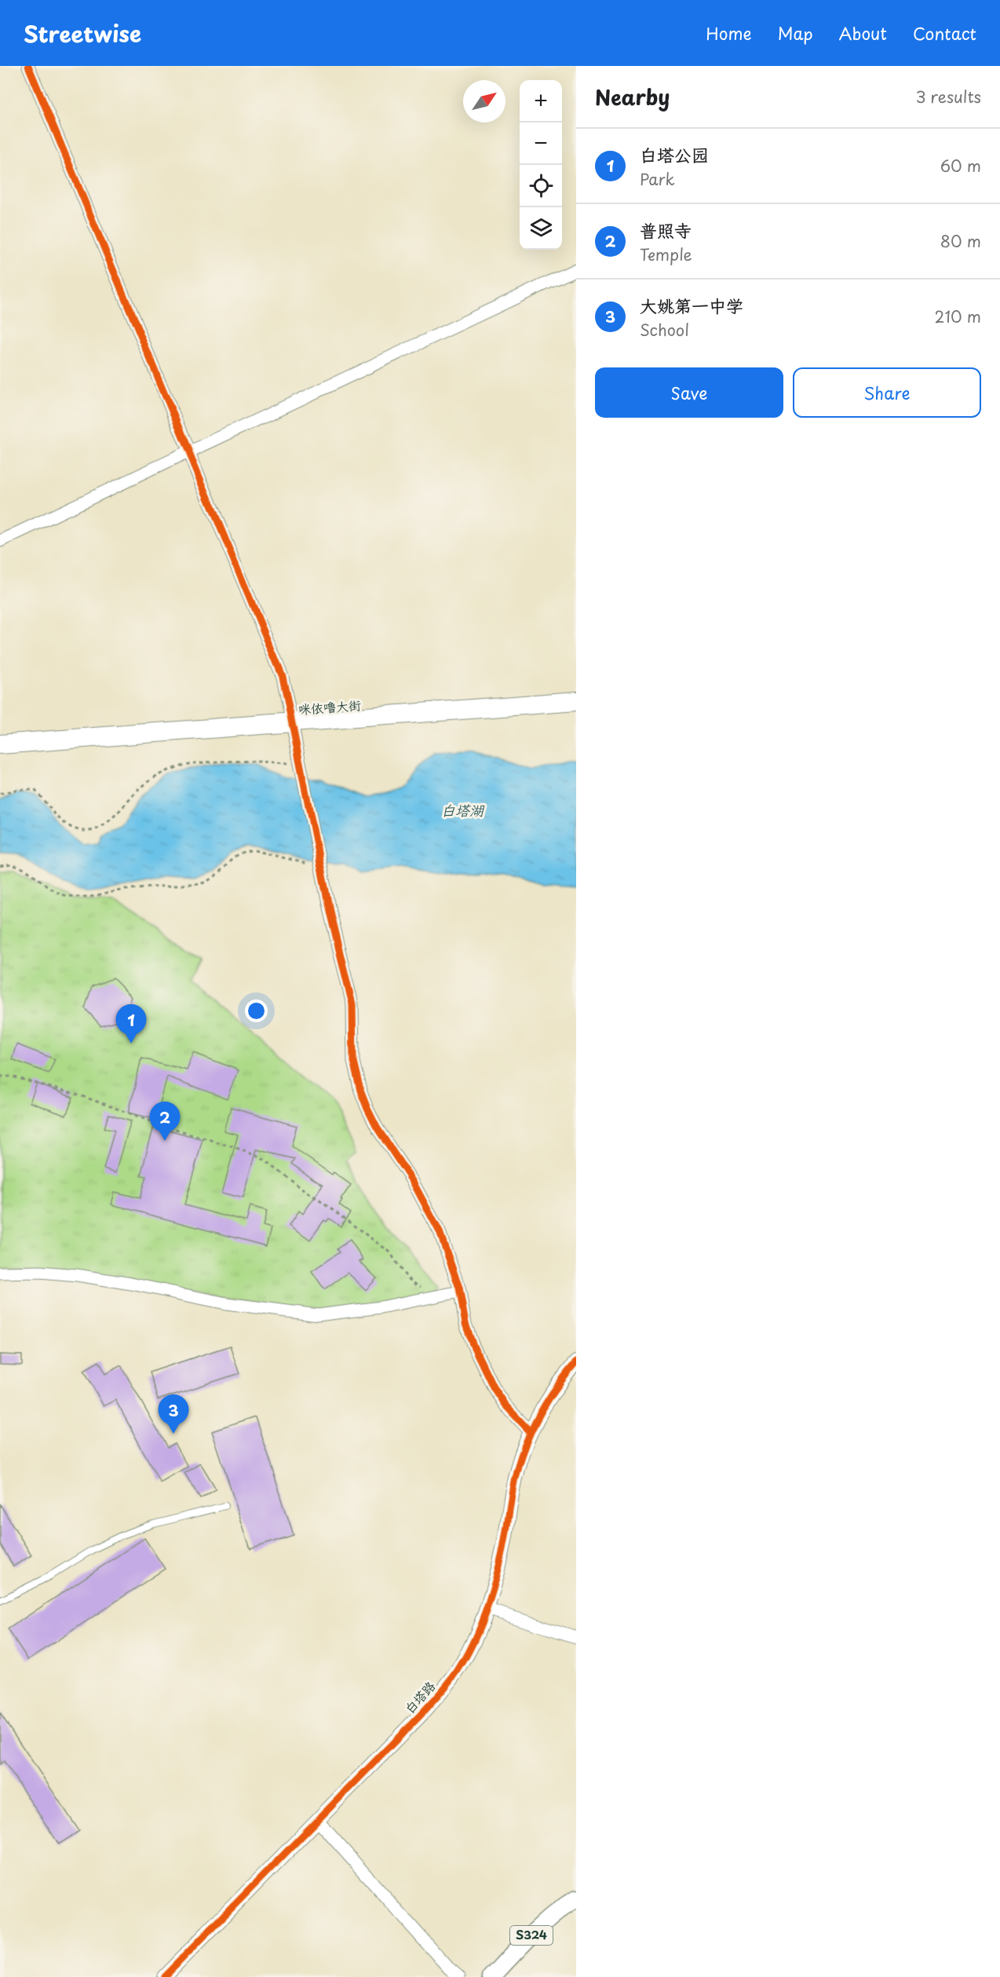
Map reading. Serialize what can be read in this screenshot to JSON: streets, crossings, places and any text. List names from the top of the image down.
{
  "streets": {
    "highway": ["咪依噜大街"],
    "main road": ["S324"],
    "street": ["白塔路"]
  },
  "water": ["白塔湖"],
  "north": "top right",
  "page": {
    "header": "Streetwise",
    "nav": [
      "Home",
      "Map",
      "About",
      "Contact"
    ],
    "heading": ["Nearby", "3 results"],
    "map_buttons": ["+", "−"],
    "list": [
      {
        "mark": "1",
        "name": "白塔公园",
        "note": "Park",
        "value": "60 m"
      },
      {
        "mark": "2",
        "name": "普照寺",
        "note": "Temple",
        "value": "80 m"
      },
      {
        "mark": "3",
        "name": "大姚第一中学",
        "note": "School",
        "value": "210 m"
      }
    ],
    "buttons": ["Save", "Share"],
    "pins": ["1", "2", "3"]
  }
}
